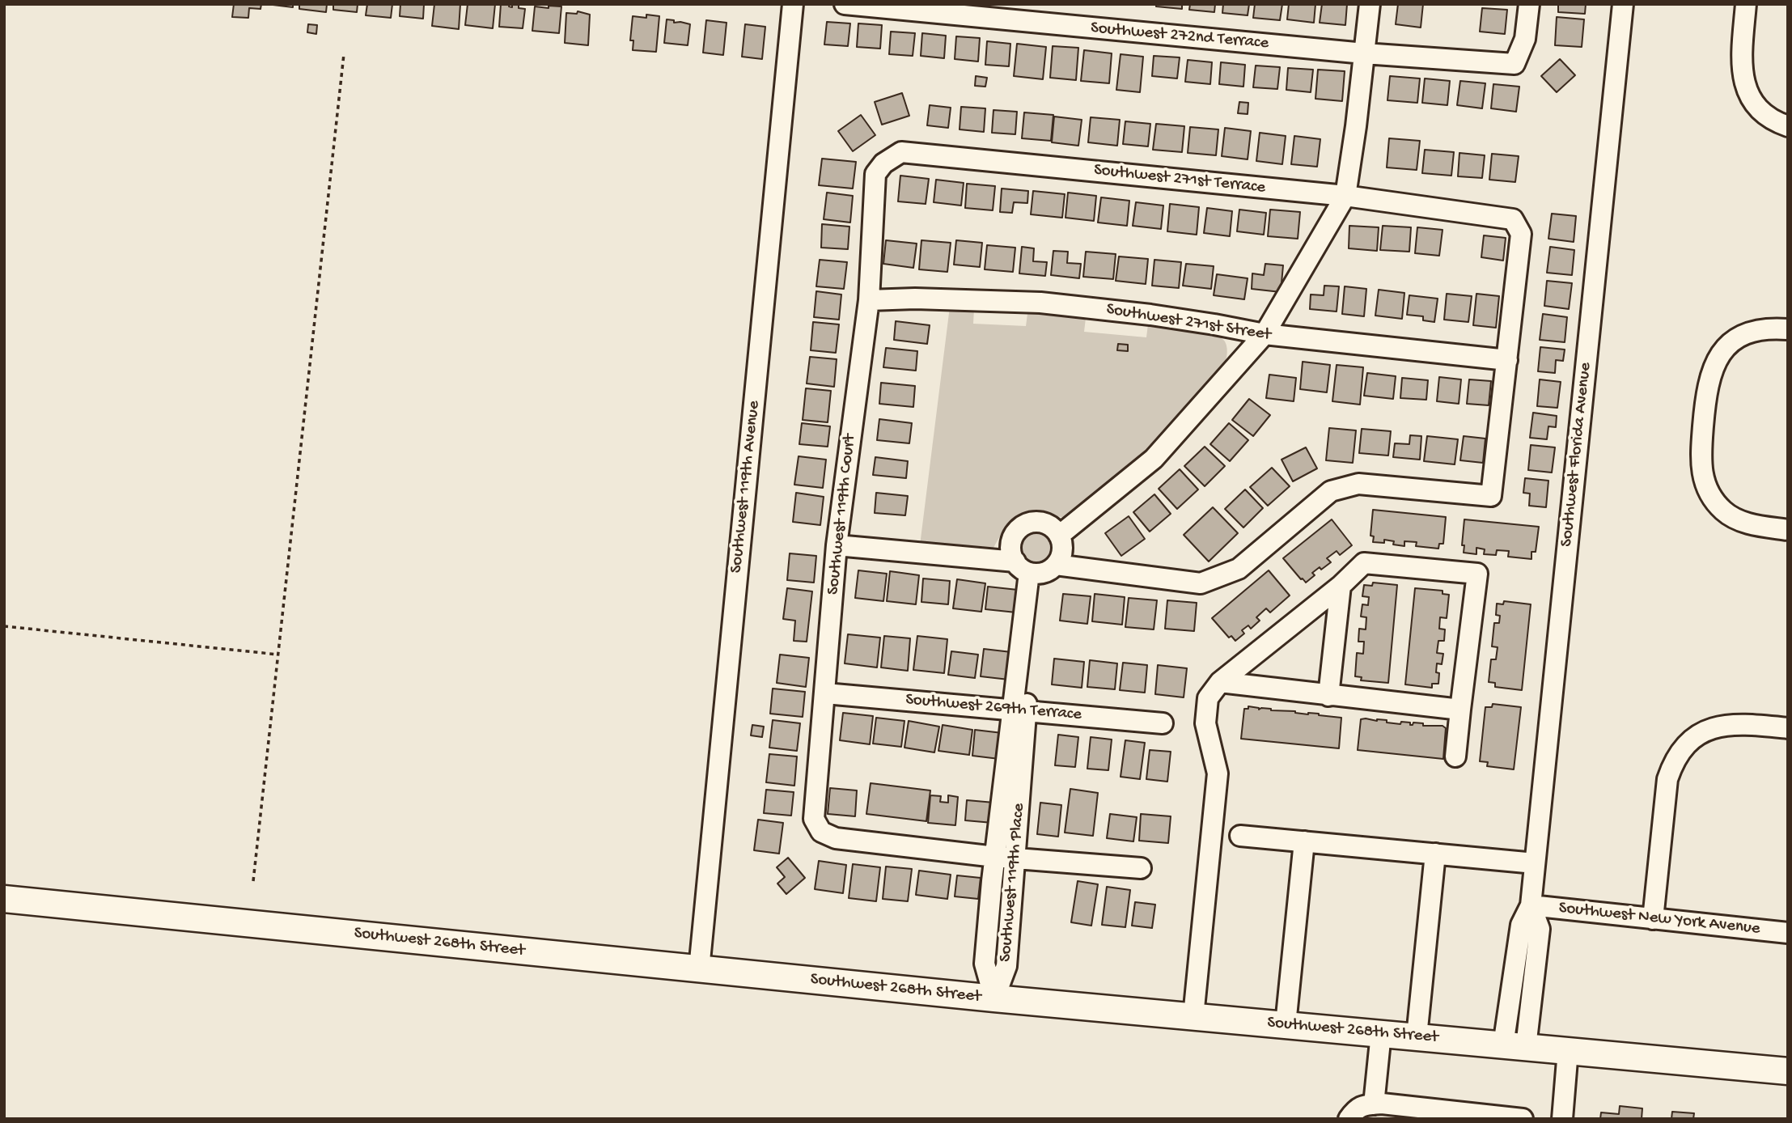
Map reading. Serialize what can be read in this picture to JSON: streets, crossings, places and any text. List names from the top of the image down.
{
  "streets": {
    "main road": ["Southwest 268th Street"],
    "street": [
      "Southwest 272nd Terrace",
      "Southwest 271st Terrace",
      "Southwest 271st Street",
      "Southwest Florida Avenue",
      "Southwest 119th Avenue",
      "Southwest 119th Court",
      "Southwest 269th Terrace",
      "Southwest 119th Place",
      "Southwest New York Avenue"
    ]
  },
  "crossings": [
    ["Southwest 271st Terrace", "Southwest 271st Street"],
    ["Southwest 271st Terrace", "Southwest 119th Court"],
    ["Southwest 271st Street", "Southwest 119th Court"],
    ["Southwest Florida Avenue", "Southwest New York Avenue"],
    ["Southwest Florida Avenue", "Southwest 268th Street"],
    ["Southwest 119th Avenue", "Southwest 268th Street"],
    ["Southwest 119th Court", "Southwest 269th Terrace"],
    ["Southwest 119th Court", "Southwest 119th Place"],
    ["Southwest 269th Terrace", "Southwest 119th Place"],
    ["Southwest 119th Place", "Southwest 268th Street"]
  ]
}
